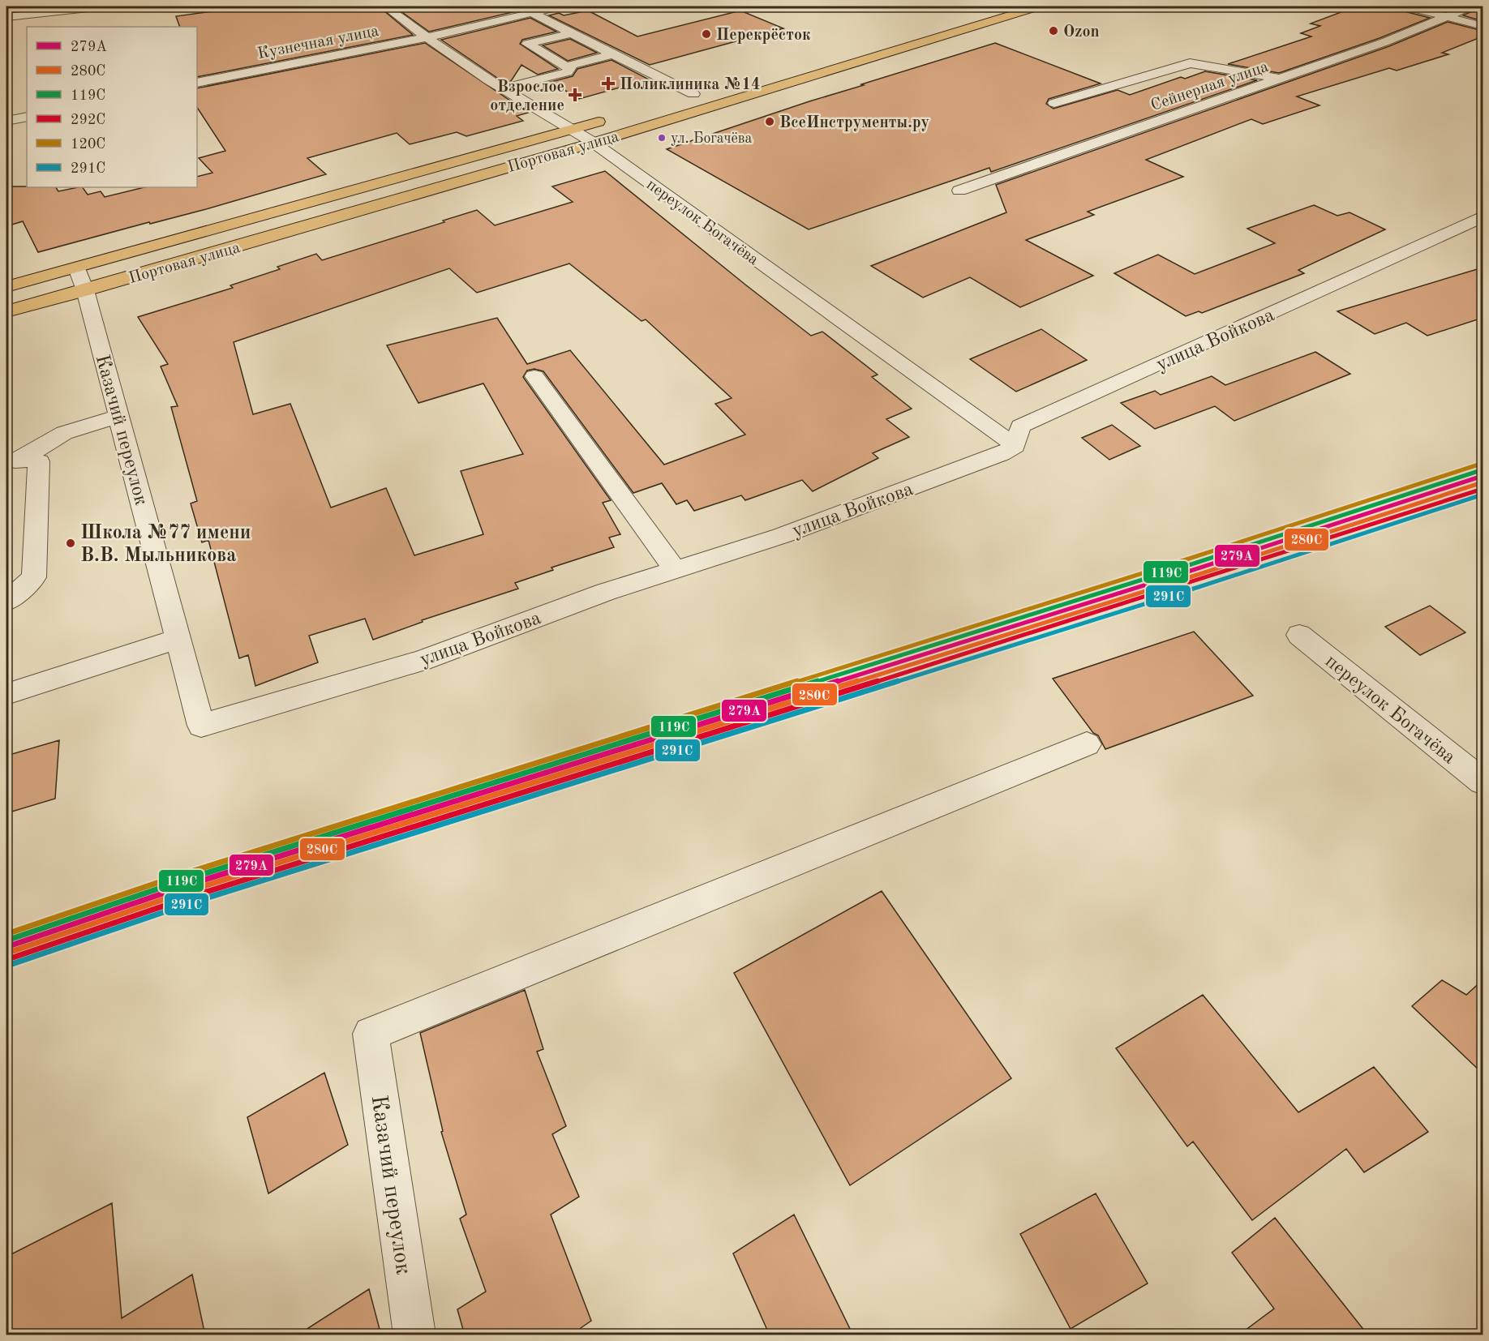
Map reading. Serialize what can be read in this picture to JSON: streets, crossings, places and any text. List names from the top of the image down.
{
  "streets": {
    "main road": ["Портовая улица"],
    "street": [
      "Кузнечная улица",
      "Сейнерная улица",
      "переулок Богачёва",
      "улица Войкова",
      "Казачий переулок"
    ]
  },
  "crossings": [
    ["Кузнечная улица", "переулок Богачёва"],
    ["Портовая улица", "переулок Богачёва"],
    ["Портовая улица", "Казачий переулок"],
    ["переулок Богачёва", "улица Войкова"],
    ["улица Войкова", "Казачий переулок"]
  ],
  "places": {
    "other": [
      "Ozon",
      "Перекрёсток",
      "ВсеИнструменты.ру",
      "ул. Богачёва",
      "Школа №77 имени В.В. Мыльникова"
    ],
    "health": ["Поликлиника №14", "Взрослое отделение"]
  },
  "lines": [
    "transit line 120С",
    "transit line 119С",
    "transit line 279А",
    "transit line 280С",
    "transit line 292С",
    "transit line 291С"
  ],
  "legend": [
    "279А",
    "280С",
    "119С",
    "292С",
    "120С",
    "291С"
  ]
}
